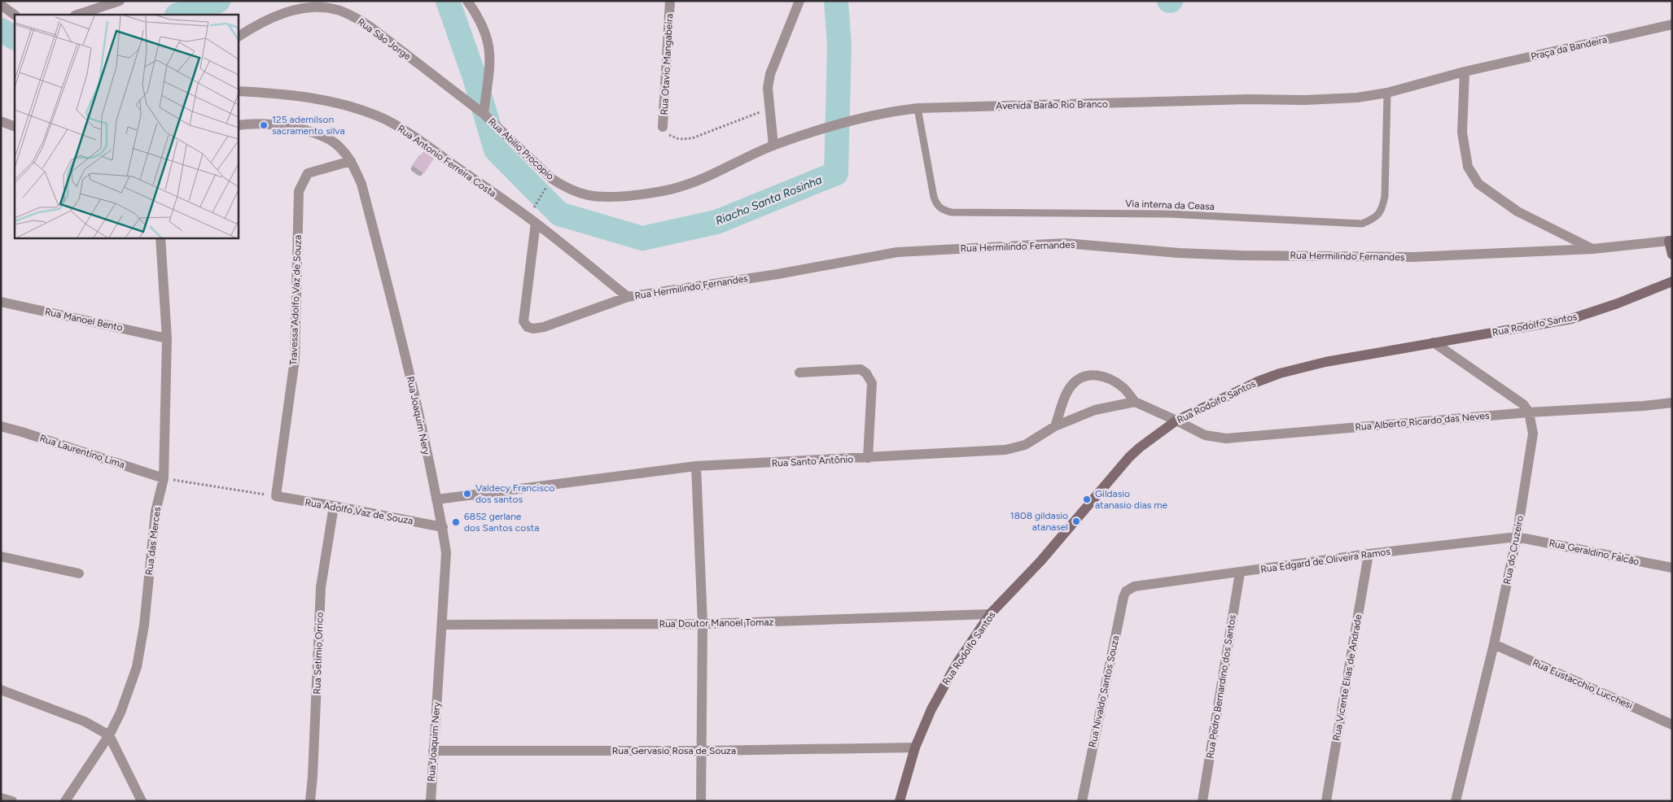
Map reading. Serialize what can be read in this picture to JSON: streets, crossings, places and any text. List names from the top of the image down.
{
  "streets": {
    "main road": ["Rua Rodolfo Santos"],
    "street": [
      "Rua São Jorge",
      "Praça da Bandeira",
      "Rua Otavio Mangabeira",
      "Avenida Barão Rio Branco",
      "Rua Abilio Procopio",
      "Rua Antonio Ferreira Costa",
      "Rua Hermilindo Fernandes",
      "Travessa Adolfo Vaz de Souza",
      "Rua Manoel Bento",
      "Rua Joaquim Nery",
      "Rua Alberto Ricardo das Neves",
      "Rua Laurentino Lima",
      "Rua Santo Antônio",
      "Rua Adolfo Vaz de Souza",
      "Rua das Merces",
      "Rua do Cruzeiro",
      "Rua Geraldino Falcão",
      "Rua Edgard de Oliveira Ramos",
      "Rua Doutor Manoel Tomaz",
      "Rua Setimio Orrico",
      "Rua Vicente Elias de Andrade",
      "Rua Eustacchio Lucchesi",
      "Rua Pedro Bernardino dos Santos",
      "Rua Nivaldo Santos Souza",
      "Rua Gervasio Rosa de Souza"
    ],
    "lane": ["Via interna da Ceasa"]
  },
  "crossings": [
    ["Rua São Jorge", "Rua Abilio Procopio"],
    ["Praça da Bandeira", "Avenida Barão Rio Branco"],
    ["Avenida Barão Rio Branco", "Rua Abilio Procopio"],
    ["Avenida Barão Rio Branco", "Via interna da Ceasa"],
    ["Rua Antonio Ferreira Costa", "Rua Hermilindo Fernandes"],
    ["Travessa Adolfo Vaz de Souza", "Rua Joaquim Nery"],
    ["Travessa Adolfo Vaz de Souza", "Rua Adolfo Vaz de Souza"],
    ["Rua Manoel Bento", "Rua das Merces"],
    ["Rua Rodolfo Santos", "Rua Alberto Ricardo das Neves"],
    ["Rua Rodolfo Santos", "Rua Doutor Manoel Tomaz"],
    ["Rua Rodolfo Santos", "Rua Gervasio Rosa de Souza"],
    ["Rua Joaquim Nery", "Rua Santo Antônio"],
    ["Rua Joaquim Nery", "Rua Adolfo Vaz de Souza"],
    ["Rua Joaquim Nery", "Rua Doutor Manoel Tomaz"],
    ["Rua Joaquim Nery", "Rua Gervasio Rosa de Souza"],
    ["Rua Alberto Ricardo das Neves", "Rua do Cruzeiro"],
    ["Rua Laurentino Lima", "Rua das Merces"],
    ["Rua Adolfo Vaz de Souza", "Rua Setimio Orrico"],
    ["Rua do Cruzeiro", "Rua Geraldino Falcão"],
    ["Rua do Cruzeiro", "Rua Edgard de Oliveira Ramos"],
    ["Rua do Cruzeiro", "Rua Eustacchio Lucchesi"],
    ["Rua Geraldino Falcão", "Rua Edgard de Oliveira Ramos"],
    ["Rua Edgard de Oliveira Ramos", "Rua Vicente Elias de Andrade"],
    ["Rua Edgard de Oliveira Ramos", "Rua Pedro Bernardino dos Santos"],
    ["Rua Edgard de Oliveira Ramos", "Rua Nivaldo Santos Souza"]
  ],
  "water": ["Riacho Santa Rosinha"],
  "places": [
    "125 ademilson sacramento silva",
    "Valdecy Francisco dos santos",
    "Gildasio atanasio dias me",
    "1808 gildasio atanasel",
    "6852 gerlane dos Santos costa"
  ]
}
